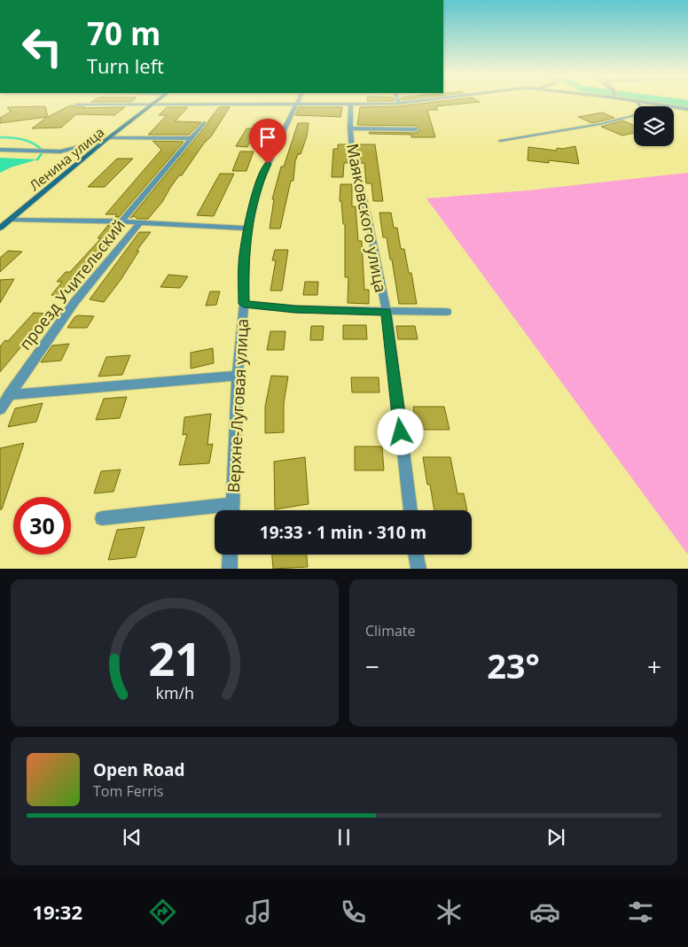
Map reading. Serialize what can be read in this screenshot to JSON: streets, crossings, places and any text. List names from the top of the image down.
{
  "streets": {
    "main road": ["Ленина улица"],
    "street": ["Маяковского улица", "проезд Учительский", "Верхне-Луговая улица"]
  },
  "page": {
    "turn": ["70 m", "Turn left"],
    "limit": "30",
    "trip": "19:33 · 1 min · 310 m",
    "tile": "Climate",
    "heat": ["−", "23°", "+"],
    "song": ["Open Road", "Tom Ferris"],
    "tabs": "19:32",
    "gauge": ["21", "km/h"]
  }
}
